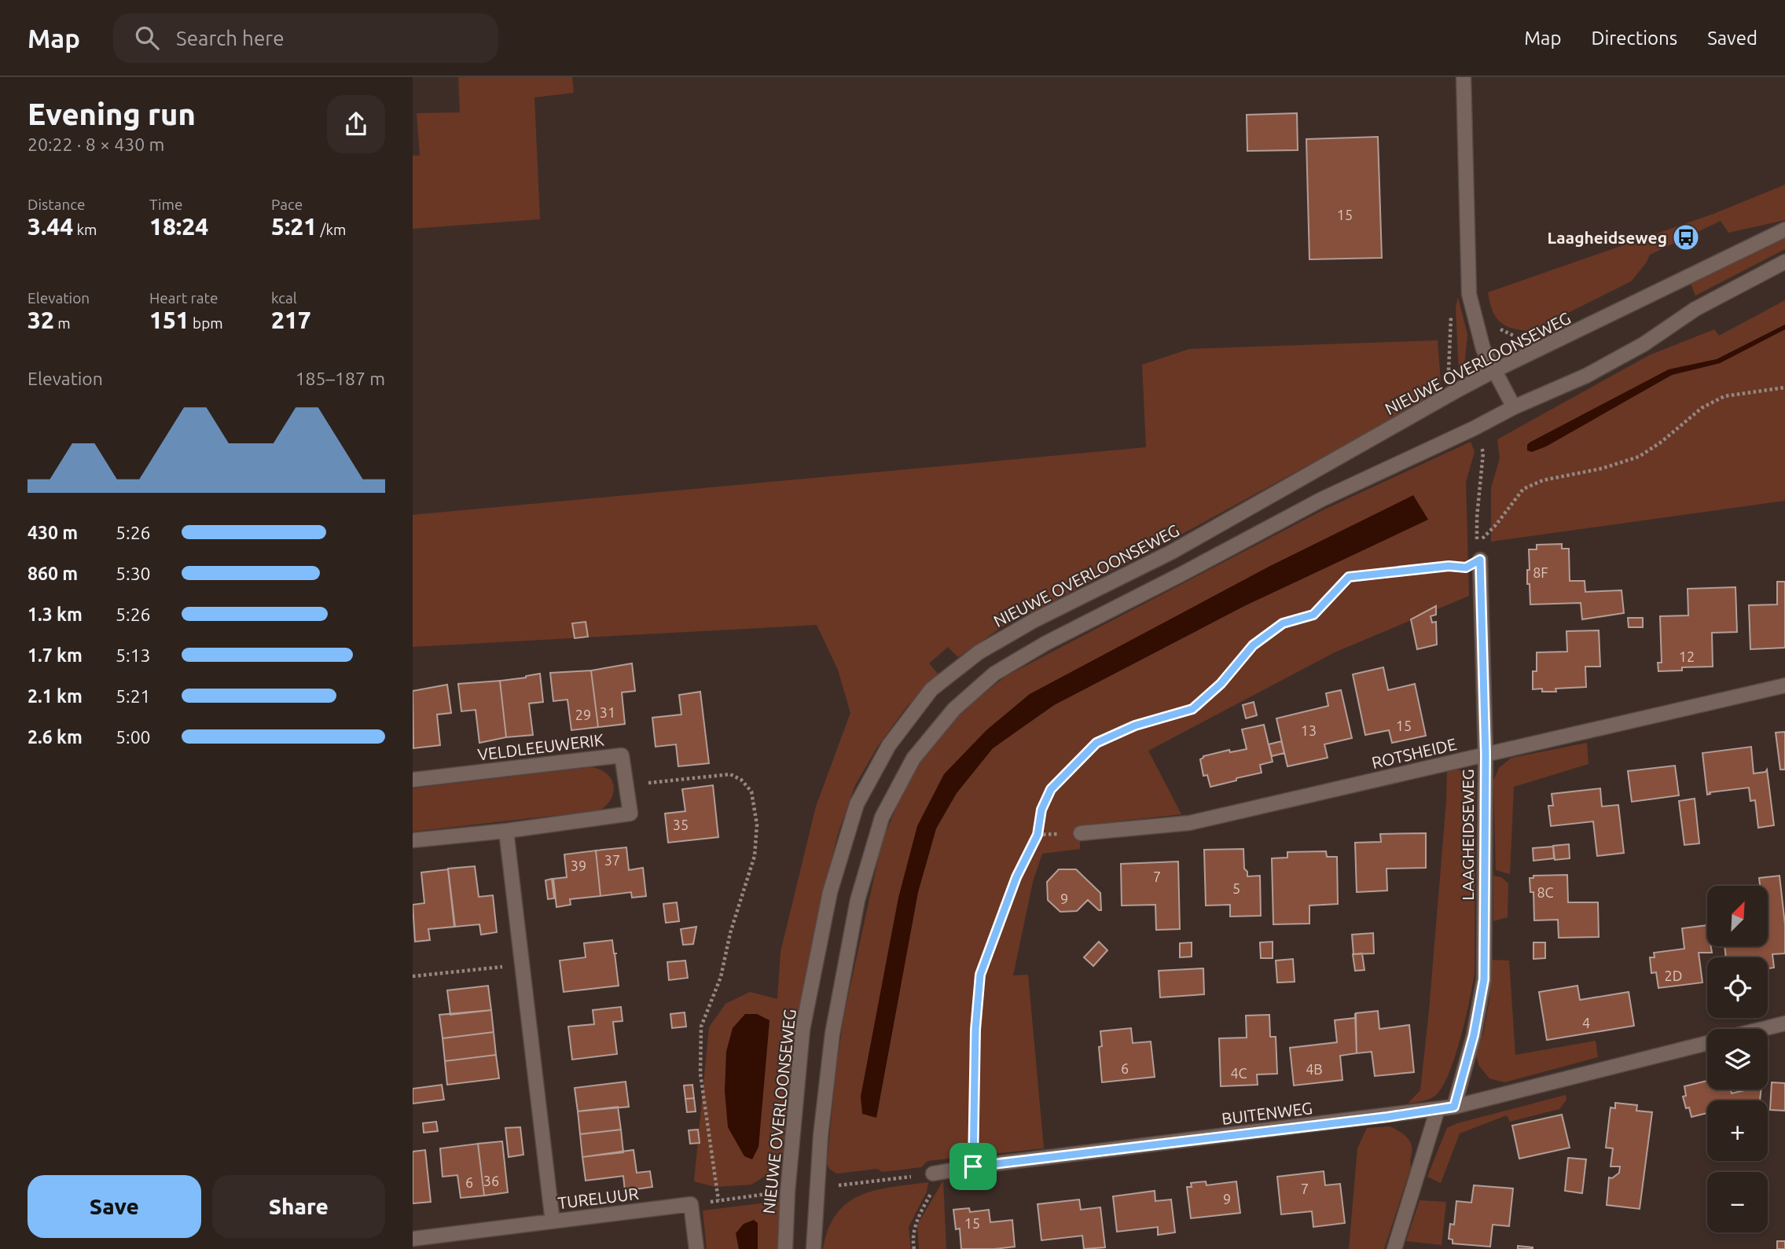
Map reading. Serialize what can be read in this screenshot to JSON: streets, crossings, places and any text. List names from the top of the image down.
{
  "streets": {
    "street": [
      "NIEUWE OVERLOONSEWEG",
      "VELDLEEUWERIK",
      "ROTSHEIDE",
      "LAAGHEIDSEWEG",
      "BUITENWEG",
      "TURELUUR"
    ]
  },
  "crossings": [
    ["ROTSHEIDE", "LAAGHEIDSEWEG"],
    ["LAAGHEIDSEWEG", "BUITENWEG"]
  ],
  "places": {
    "bus stop": ["Laagheidseweg"]
  },
  "house_numbers": [
    "15",
    "8F",
    "12",
    "31",
    "29",
    "15",
    "13",
    "35",
    "37",
    "39",
    "7",
    "5",
    "8C",
    "9",
    "2D",
    "4",
    "6",
    "4B",
    "4C",
    "36",
    "6",
    "7",
    "9",
    "15"
  ],
  "north": "top right",
  "page": {
    "header": "Map",
    "search": "Search here",
    "nav": ["Map", "Directions", "Saved"],
    "heading": ["Evening run", "20:22 · 8 × 430 m"],
    "stats": [
      ["Distance", "3.44 km"],
      ["Time", "18:24"],
      ["Pace", "5:21 /km"],
      ["Elevation", "32 m"],
      ["Heart rate", "151 bpm"],
      ["kcal", "217"]
    ],
    "chart": ["Elevation", "185–187 m"],
    "list": [
      {
        "name": "430 m",
        "note": "5:26"
      },
      {
        "name": "860 m",
        "note": "5:30"
      },
      {
        "name": "1.3 km",
        "note": "5:26"
      },
      {
        "name": "1.7 km",
        "note": "5:13"
      },
      {
        "name": "2.1 km",
        "note": "5:21"
      },
      {
        "name": "2.6 km",
        "note": "5:00"
      }
    ],
    "map_buttons": ["+", "−"],
    "buttons": ["Save", "Share"]
  }
}
